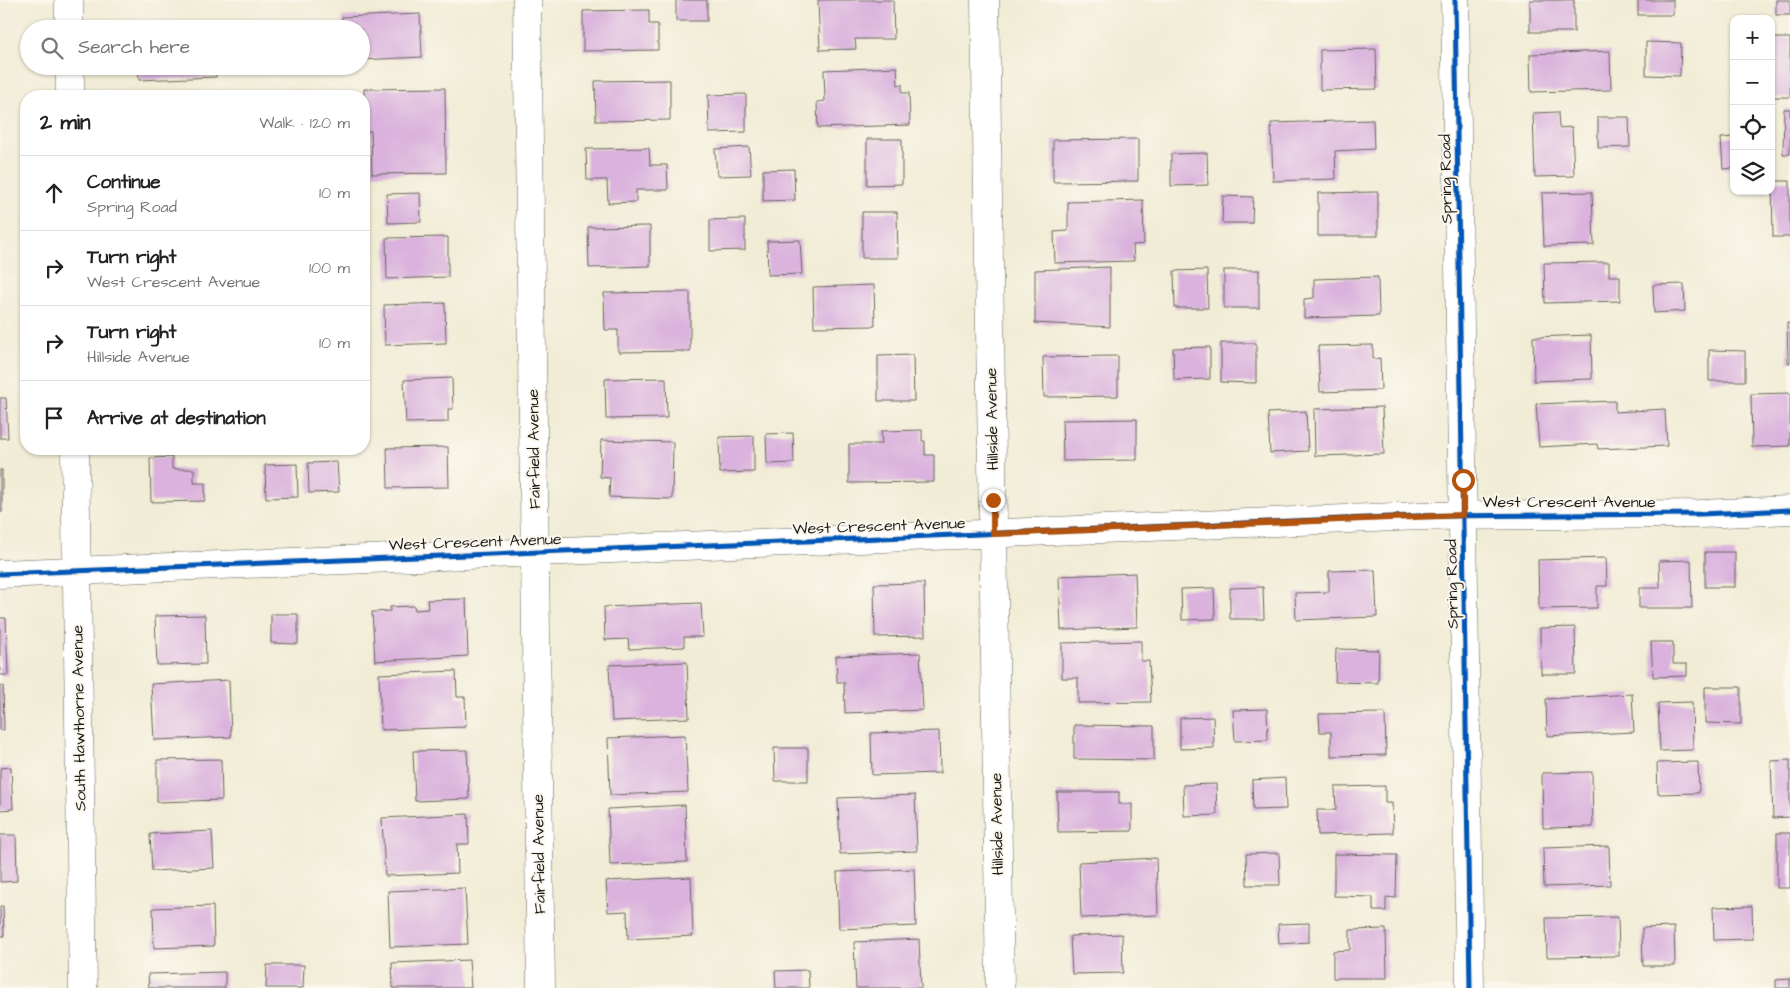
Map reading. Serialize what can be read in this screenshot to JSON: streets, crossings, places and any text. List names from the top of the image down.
{
  "streets": {
    "street": [
      "Spring Road",
      "Hillside Avenue",
      "Fairfield Avenue",
      "West Crescent Avenue",
      "South Hawthorne Avenue"
    ]
  },
  "crossings": [
    ["Spring Road", "West Crescent Avenue"],
    ["Hillside Avenue", "West Crescent Avenue"],
    ["Fairfield Avenue", "West Crescent Avenue"],
    ["West Crescent Avenue", "South Hawthorne Avenue"]
  ],
  "page": {
    "map_buttons": ["+", "−"],
    "search": "Search here",
    "heading": ["2 min", "Walk · 120 m"],
    "list": [
      ["Continue", "Spring Road", "10 m"],
      ["Turn right", "West Crescent Avenue", "100 m"],
      ["Turn right", "Hillside Avenue", "10 m"],
      "Arrive at destination"
    ]
  }
}
